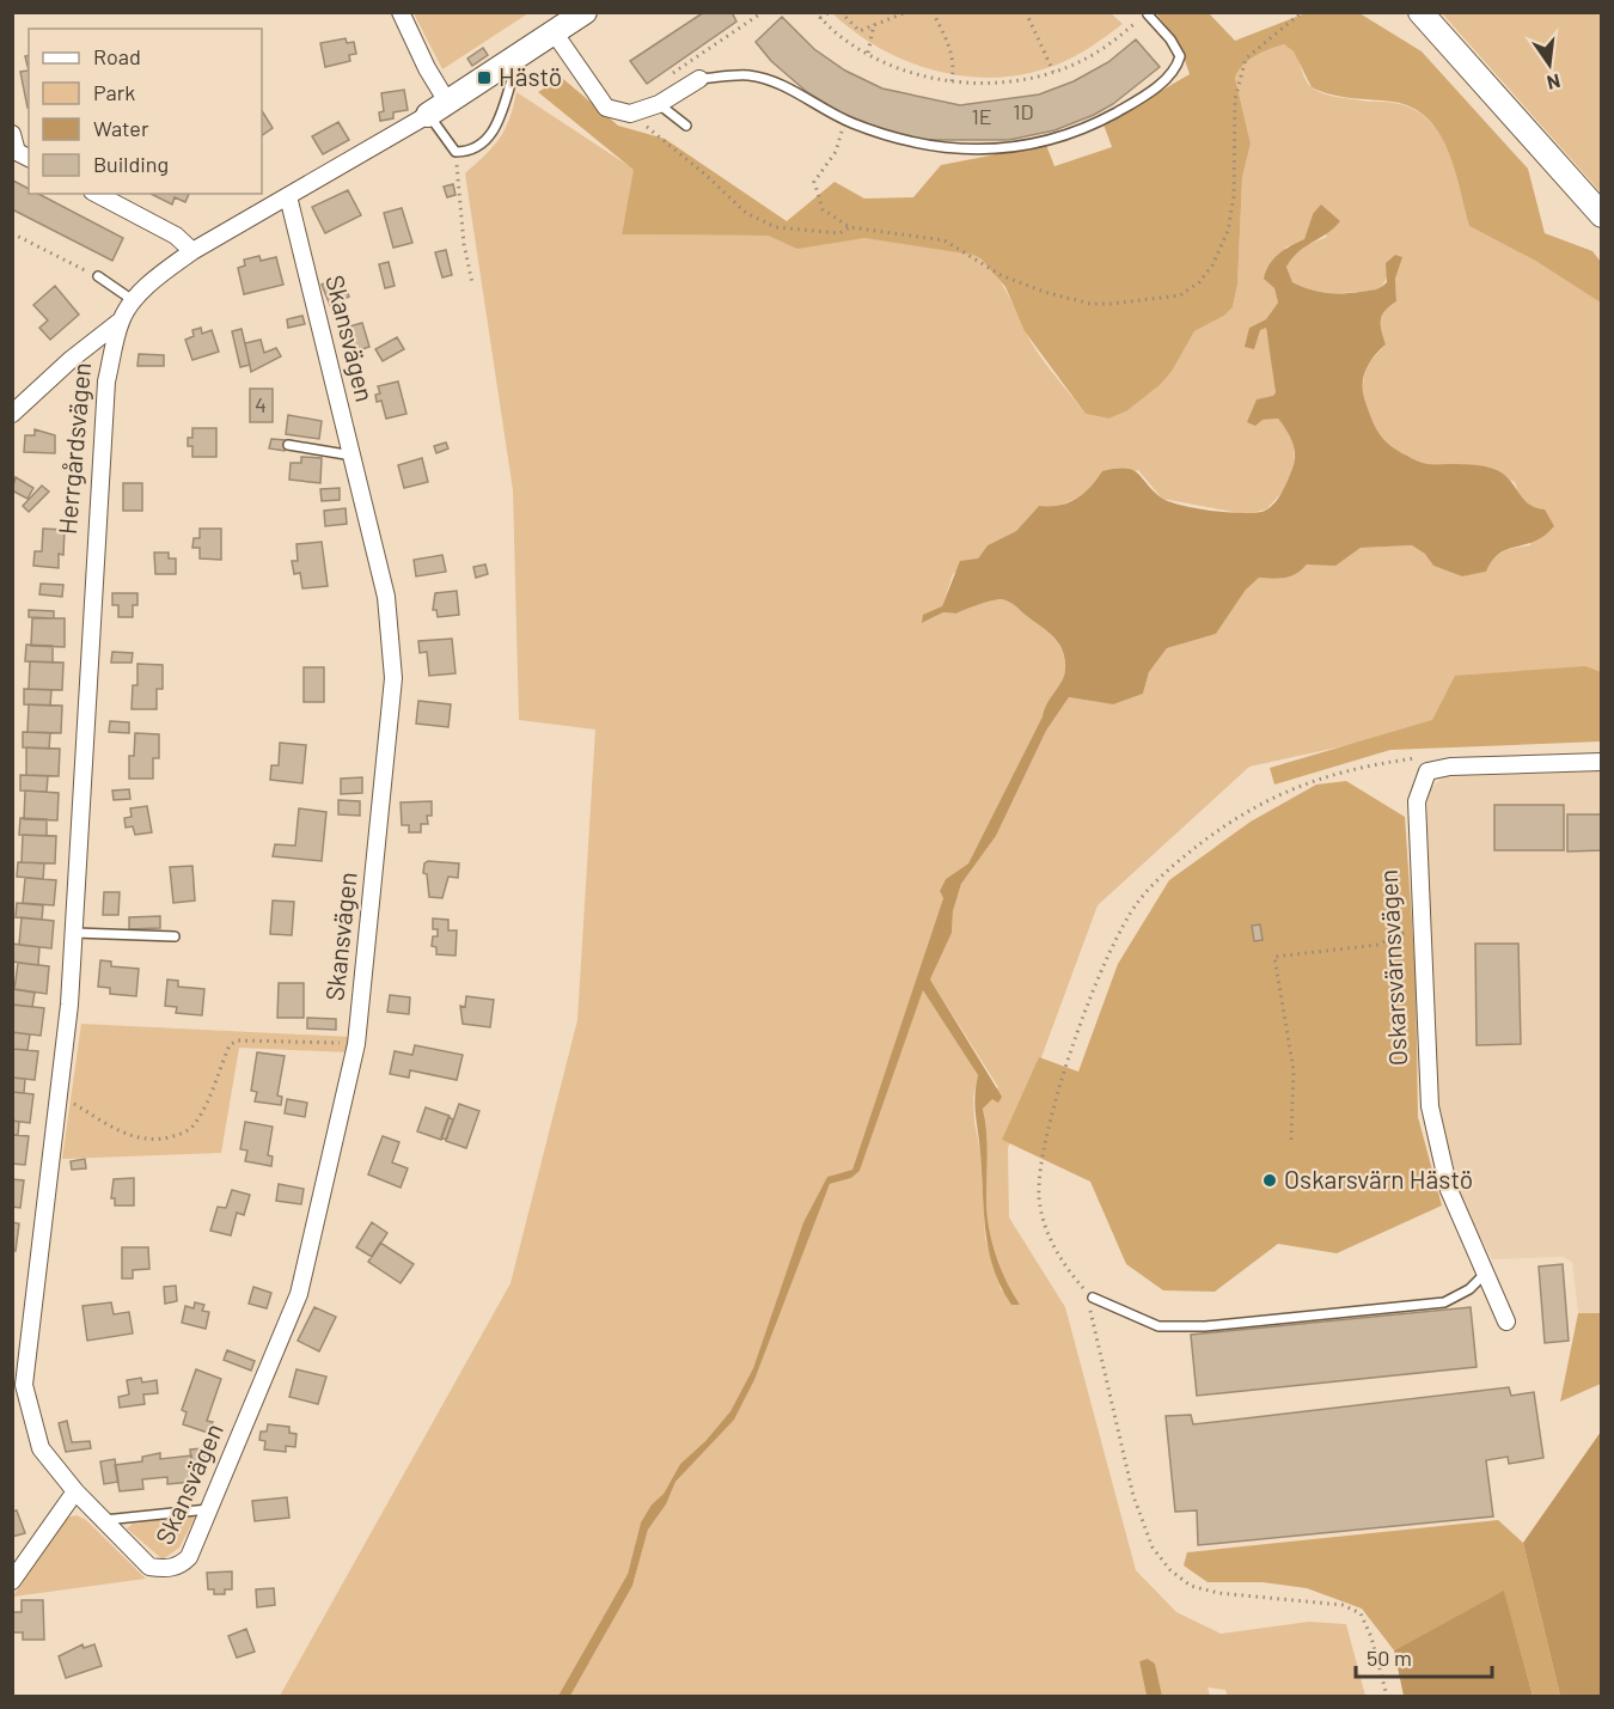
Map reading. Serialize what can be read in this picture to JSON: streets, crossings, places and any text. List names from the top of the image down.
{
  "streets": {
    "street": ["Skansvägen", "Herrgårdsvägen", "Oskarsvärnsvägen"]
  },
  "crossings": [
    ["Skansvägen", "Herrgårdsvägen"]
  ],
  "places": {
    "transit": ["Hästö"],
    "other": ["Oskarsvärn Hästö"]
  },
  "house_numbers": ["1D", "1E", "4"],
  "legend": [
    "Road",
    "Park",
    "Water",
    "Building"
  ],
  "scale_bar": "50 m",
  "north": "bottom"
}
